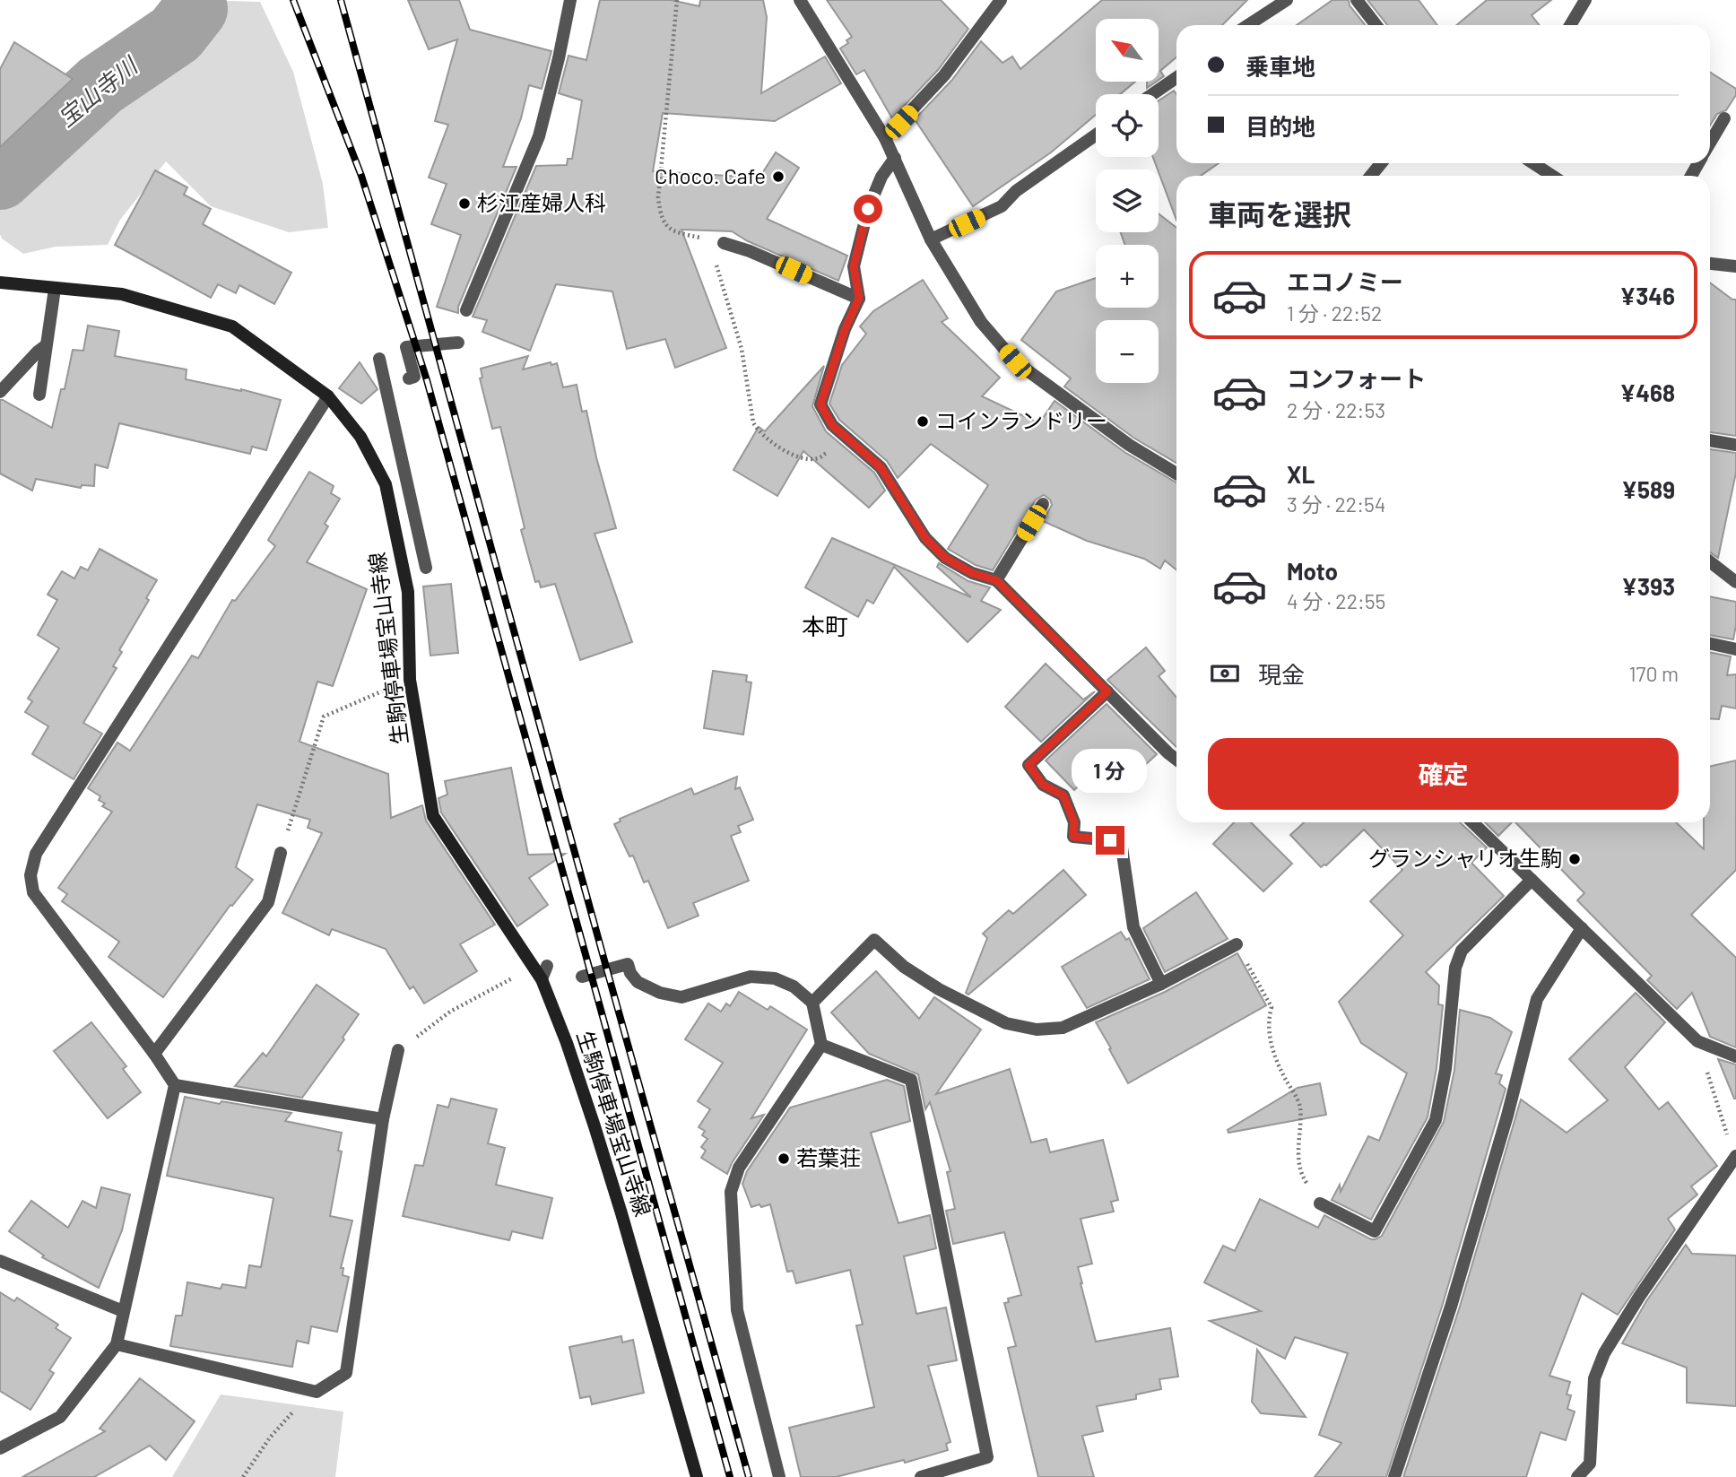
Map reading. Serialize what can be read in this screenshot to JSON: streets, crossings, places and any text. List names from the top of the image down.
{
  "streets": {
    "main road": ["生駒停車場宝山寺線"]
  },
  "districts": ["本町"],
  "water": ["宝山寺川"],
  "places": [
    "Choco. Cafe",
    "杉江産婦人科",
    "コインランドリー",
    "グランシャリオ生駒",
    "若葉荘"
  ],
  "north": "top left",
  "page": {
    "map_buttons": ["+", "−"],
    "banner": ["乗車地", "目的地"],
    "heading": "車両を選択",
    "list": [
      {
        "name": "エコノミー",
        "note": "1 分 · 22:52",
        "value": "¥346"
      },
      {
        "name": "コンフォート",
        "note": "2 分 · 22:53",
        "value": "¥468"
      },
      {
        "name": "XL",
        "note": "3 分 · 22:54",
        "value": "¥589"
      },
      {
        "name": "Moto",
        "note": "4 分 · 22:55",
        "value": "¥393"
      }
    ],
    "pay": ["現金", "170 m"],
    "buttons": "確定",
    "bubble": "1 分"
  }
}
